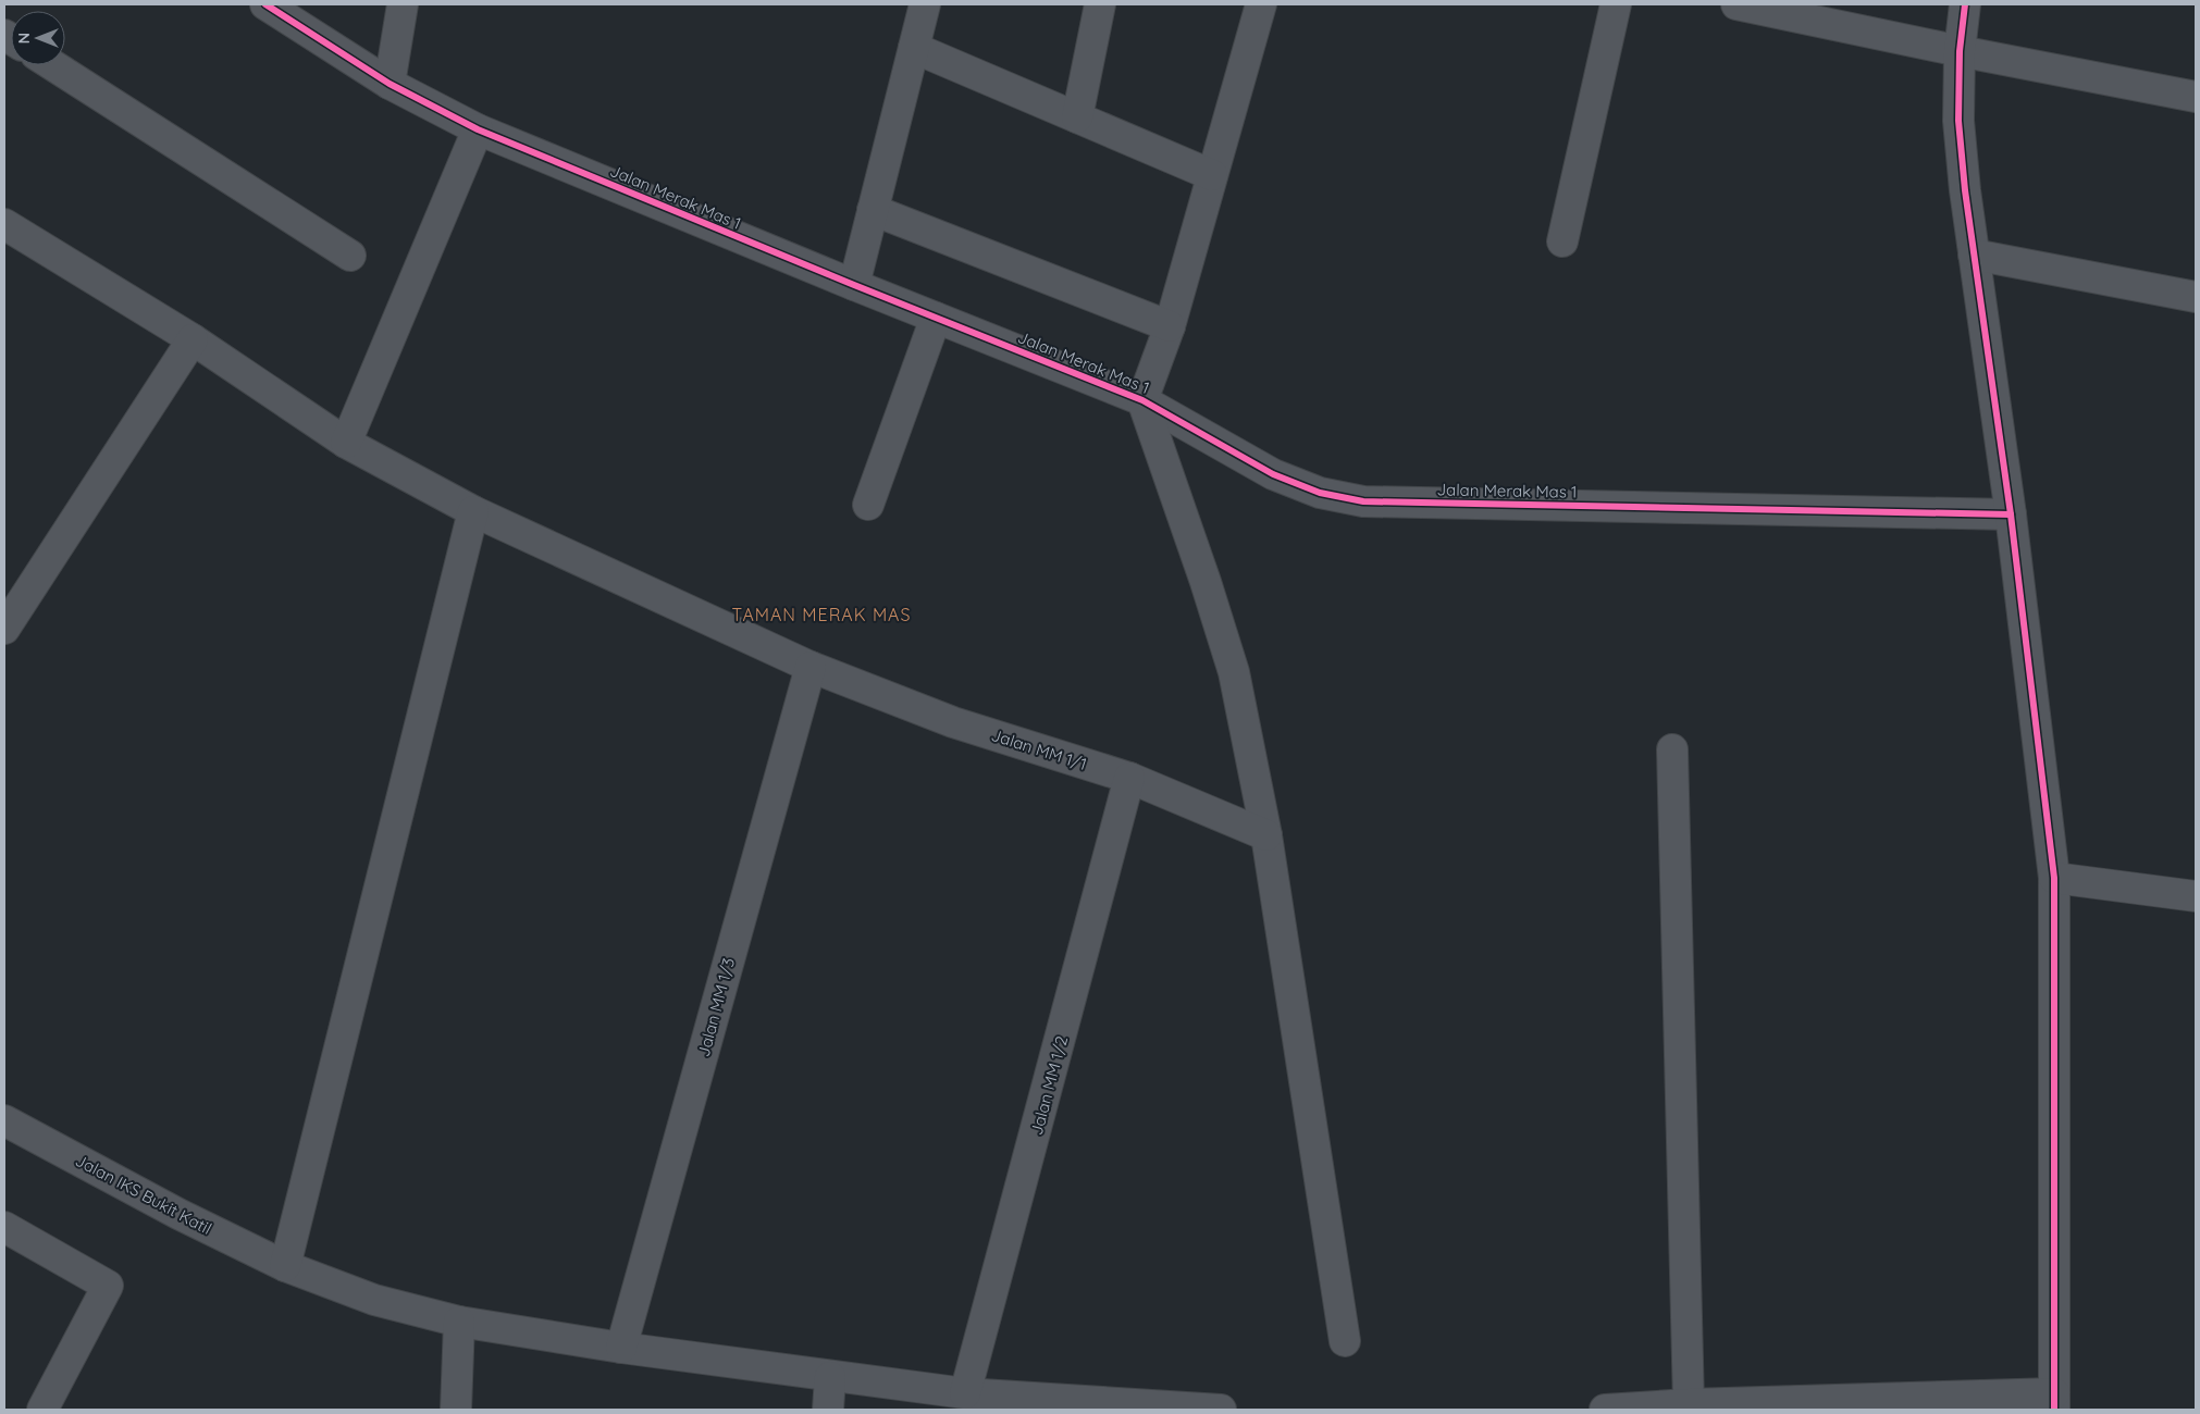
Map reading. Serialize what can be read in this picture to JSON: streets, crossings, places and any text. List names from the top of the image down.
{
  "streets": {
    "street": [
      "Jalan Merak Mas 1",
      "Jalan MM 1/1",
      "Jalan MM 1/3",
      "Jalan MM 1/2",
      "Jalan IKS Bukit Katil"
    ]
  },
  "crossings": [
    ["Jalan MM 1/1", "Jalan MM 1/3"],
    ["Jalan MM 1/1", "Jalan MM 1/2"],
    ["Jalan MM 1/3", "Jalan IKS Bukit Katil"],
    ["Jalan MM 1/2", "Jalan IKS Bukit Katil"]
  ],
  "districts": ["TAMAN MERAK MAS"],
  "north": "left"
}
